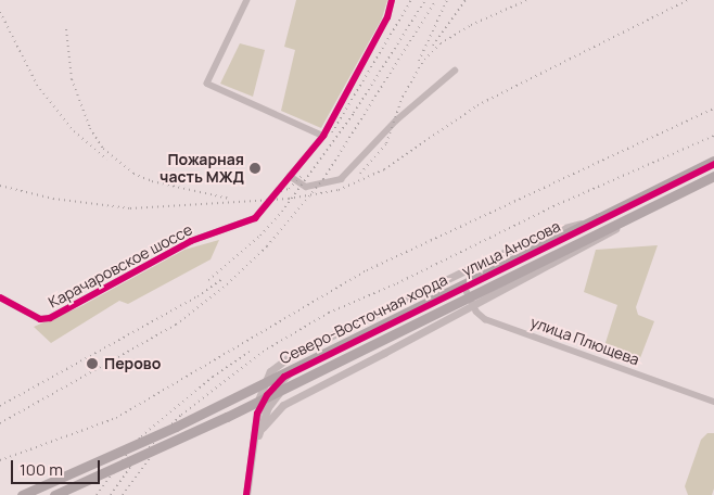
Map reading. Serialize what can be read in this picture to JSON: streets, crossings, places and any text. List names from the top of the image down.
{
  "streets": {
    "main road": ["Северо-Восточная хорда"],
    "street": ["улица Аносова", "Карачаровское шоссе", "улица Плющева"]
  },
  "crossings": [
    ["улица Аносова", "Северо-Восточная хорда"],
    ["улица Аносова", "улица Плющева"]
  ],
  "places": ["Пожарная часть МЖД", "Перово"],
  "scale_bar": "100 m"
}
